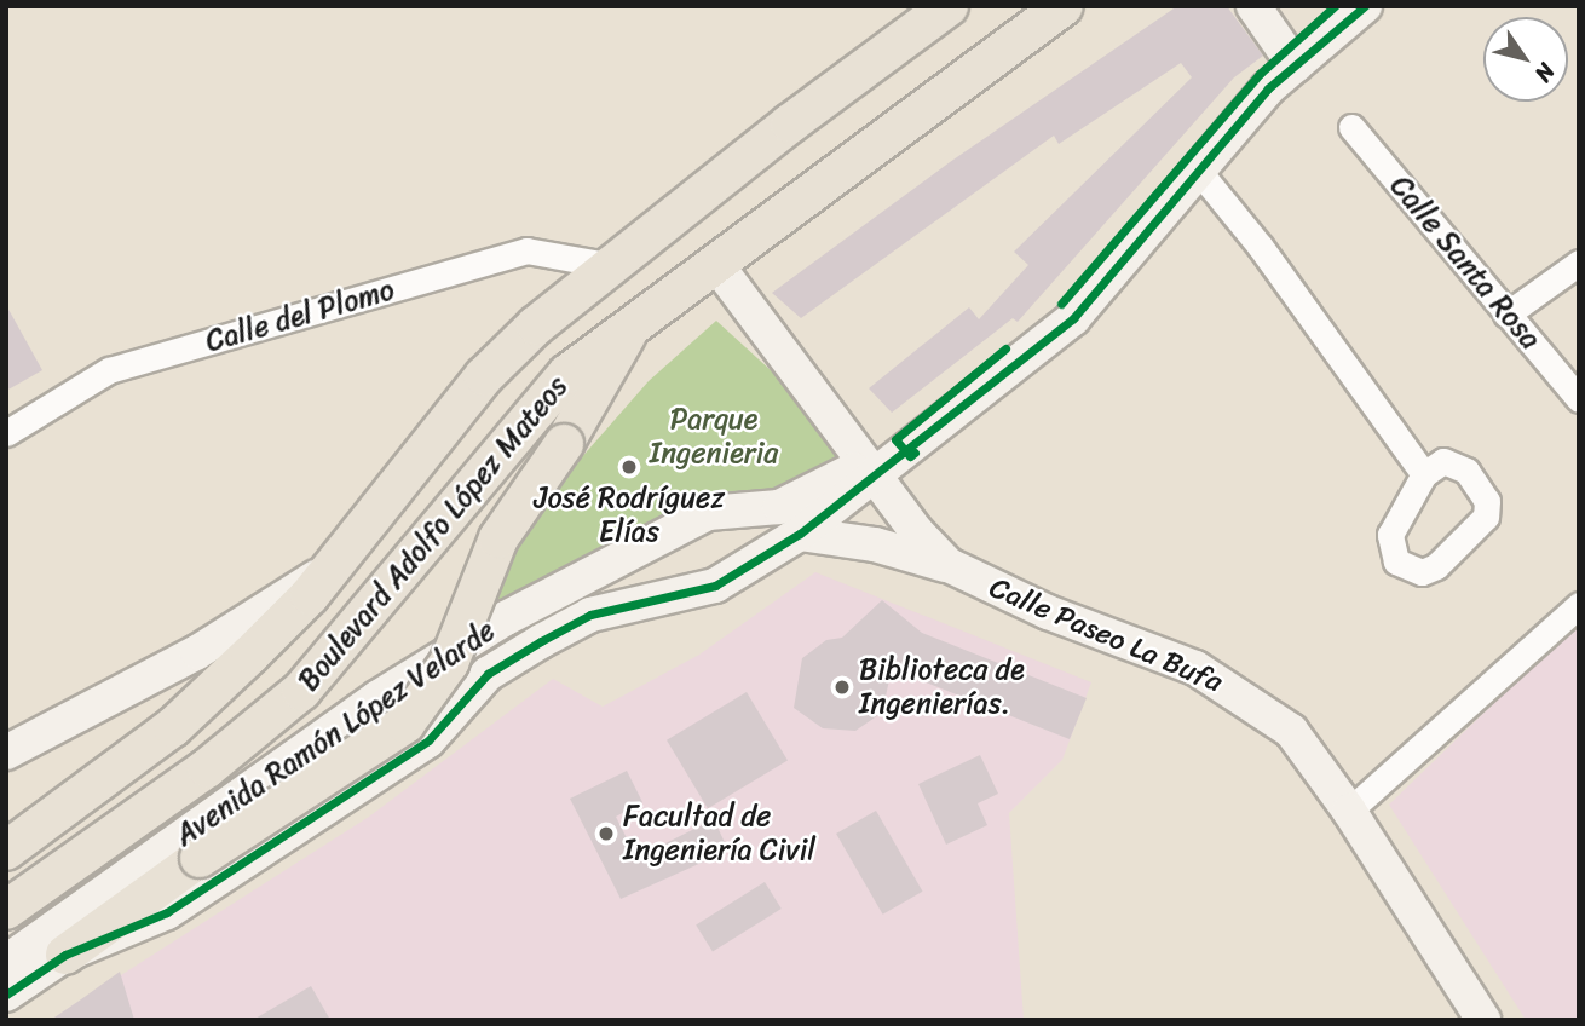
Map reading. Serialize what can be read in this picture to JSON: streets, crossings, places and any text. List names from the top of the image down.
{
  "streets": {
    "main road": ["Boulevard Adolfo López Mateos"],
    "street": [
      "Calle Santa Rosa",
      "Calle del Plomo",
      "Calle Paseo La Bufa",
      "Avenida Ramón López Velarde"
    ]
  },
  "crossings": [
    ["Calle del Plomo", "Boulevard Adolfo López Mateos"],
    ["Boulevard Adolfo López Mateos", "Calle Paseo La Bufa"],
    ["Calle Paseo La Bufa", "Avenida Ramón López Velarde"]
  ],
  "parks": ["Parque Ingenieria"],
  "places": ["José Rodríguez Elías", "Biblioteca de Ingenierías.", "Facultad de Ingeniería Civil"],
  "north": "bottom right"
}
